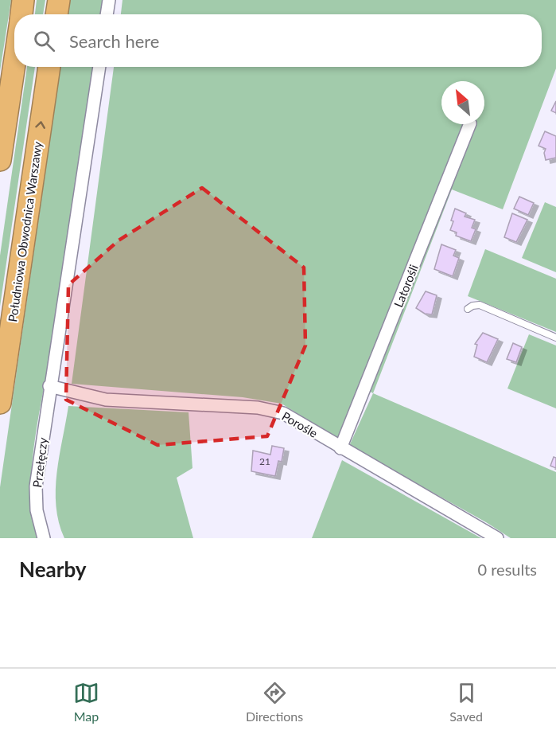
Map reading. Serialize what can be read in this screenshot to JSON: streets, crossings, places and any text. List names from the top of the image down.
{
  "streets": {
    "highway": ["Południowa Obwodnica Warszawy"],
    "street": ["Latorośli", "Porośle", "Przełęczy"]
  },
  "crossings": [
    ["Latorośli", "Porośle"],
    ["Porośle", "Przełęczy"]
  ],
  "one_way": ["Południowa Obwodnica Warszawy"],
  "house_numbers": ["21"],
  "north": "top left",
  "page": {
    "search": "Search here",
    "heading": ["Nearby", "0 results"],
    "nav": ["Map", "Directions", "Saved"]
  }
}
